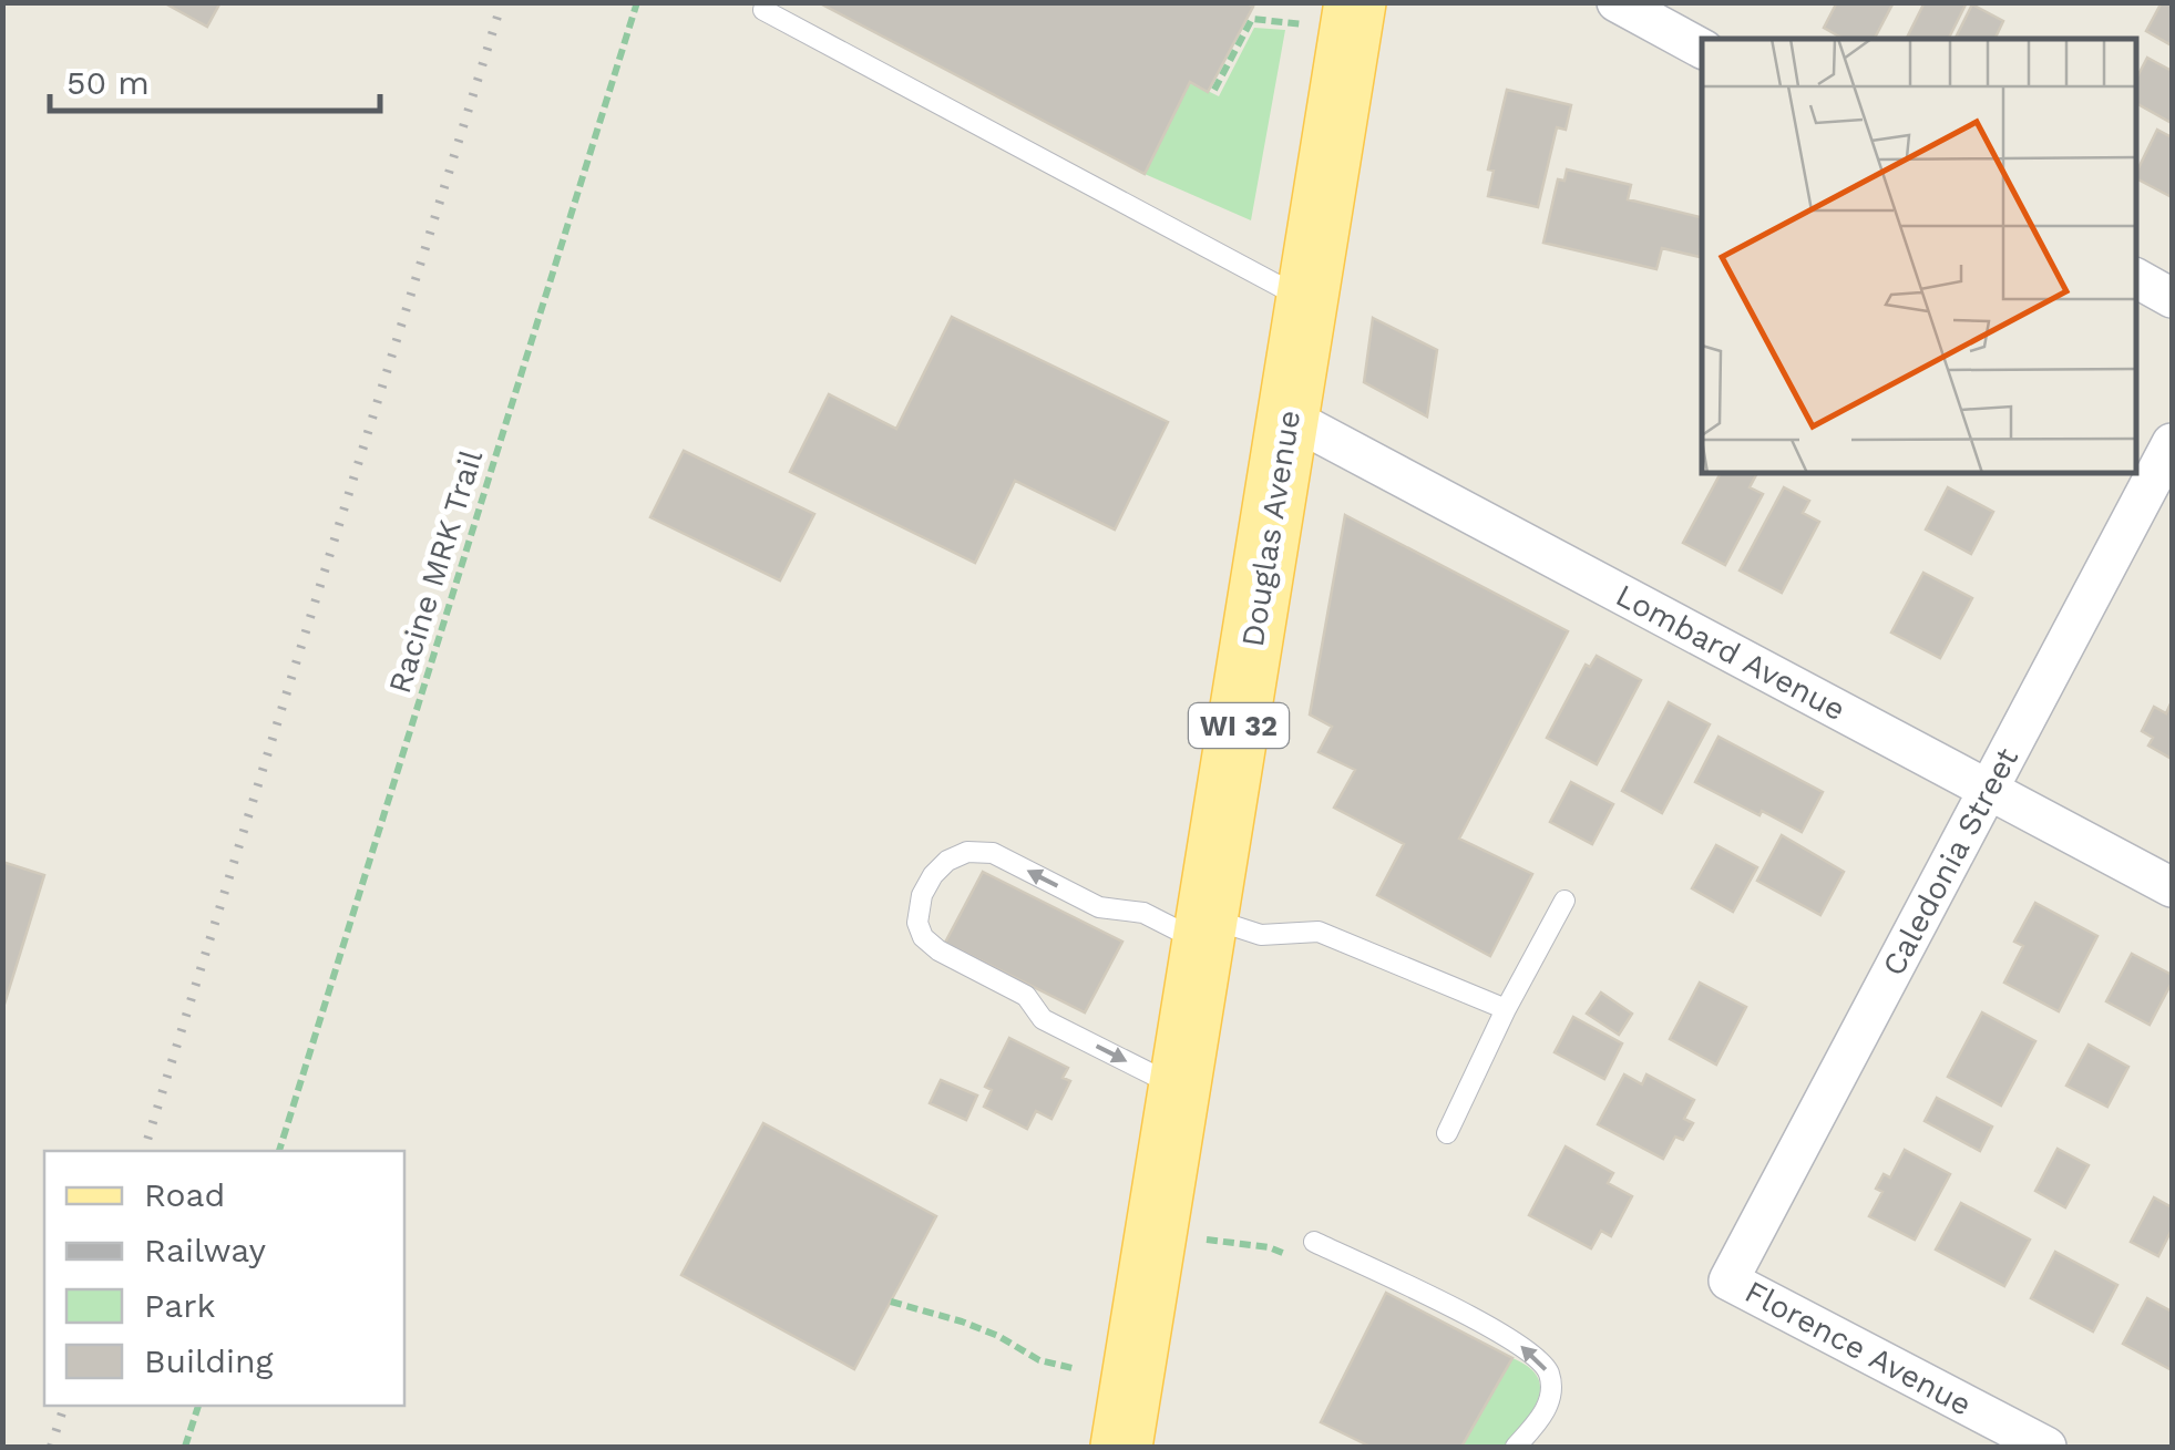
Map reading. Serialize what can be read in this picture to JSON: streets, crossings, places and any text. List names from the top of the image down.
{
  "streets": {
    "main road": ["Douglas Avenue", "WI 32"],
    "street": ["Lombard Avenue", "Caledonia Street", "Florence Avenue"],
    "path": ["Racine MRK Trail"]
  },
  "crossings": [
    ["Douglas Avenue", "Lombard Avenue"],
    ["Lombard Avenue", "Caledonia Street"],
    ["Caledonia Street", "Florence Avenue"]
  ],
  "legend": [
    "Road",
    "Railway",
    "Park",
    "Building"
  ],
  "scale_bar": "50 m"
}
